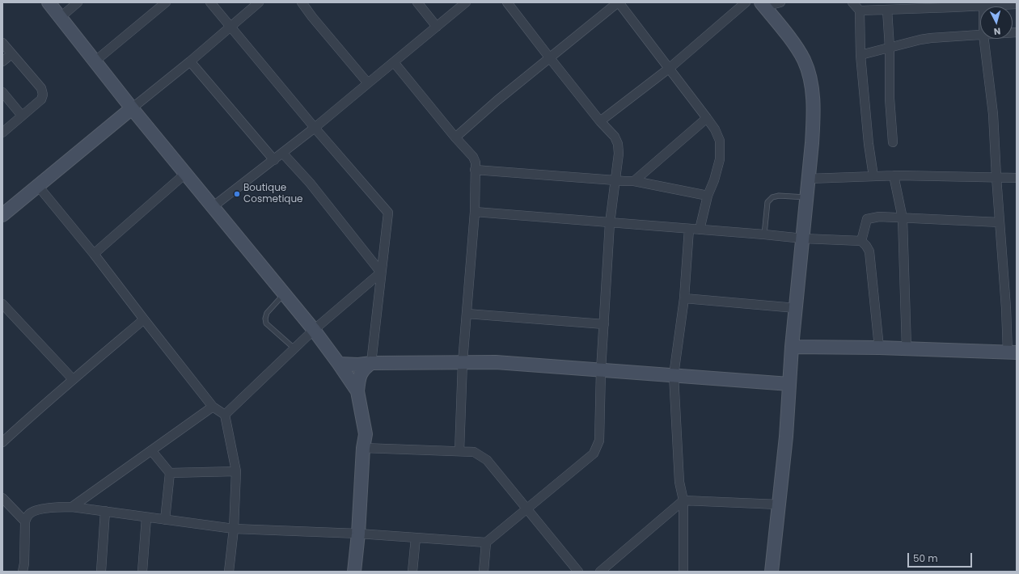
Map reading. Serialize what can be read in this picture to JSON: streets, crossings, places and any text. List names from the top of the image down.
{
  "places": ["Boutique Cosmetique"],
  "scale_bar": "50 m",
  "north": "bottom"
}
